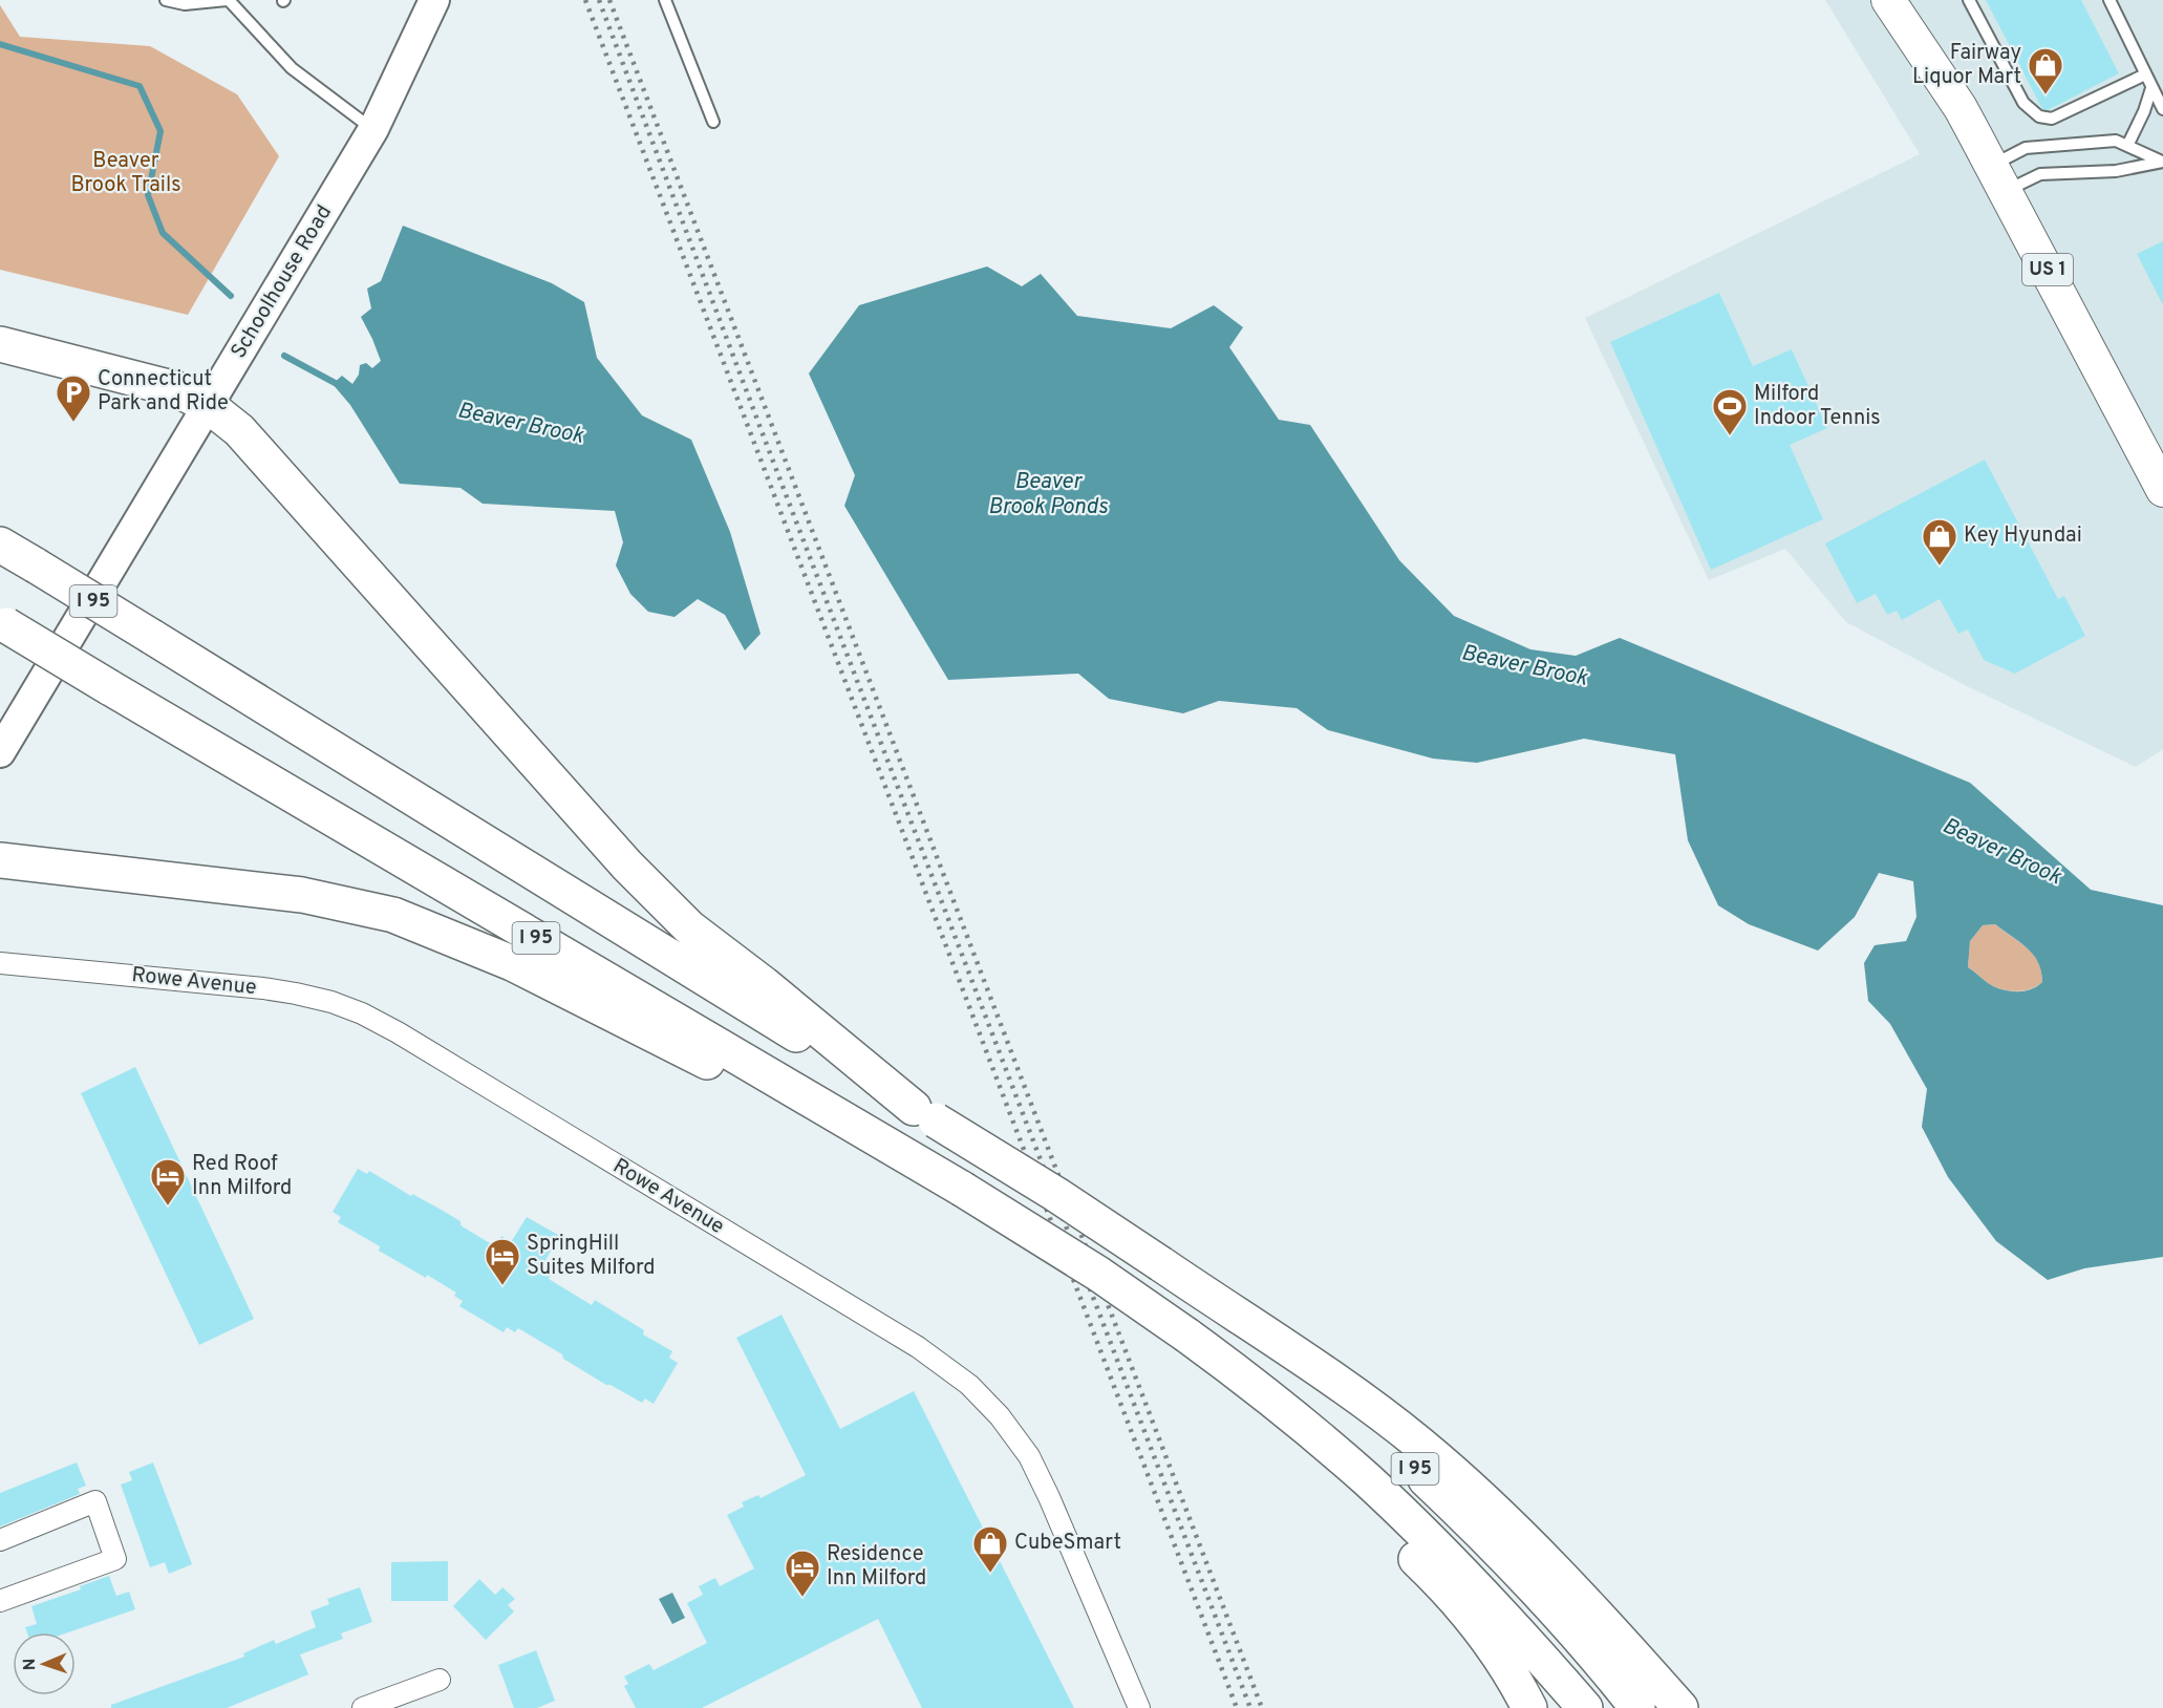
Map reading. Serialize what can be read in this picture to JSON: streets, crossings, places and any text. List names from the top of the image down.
{
  "streets": {
    "highway": ["I 95"],
    "main road": ["US 1", "Schoolhouse Road"],
    "street": ["Rowe Avenue"]
  },
  "water": ["Beaver Brook", "Beaver Brook Ponds"],
  "parks": ["Beaver Brook Trails"],
  "places": {
    "shop": ["Fairway Liquor Mart", "Key Hyundai", "CubeSmart"],
    "parking": ["Connecticut Park and Ride"],
    "sports": ["Milford Indoor Tennis"],
    "hotel": ["Red Roof Inn Milford", "SpringHill Suites Milford", "Residence Inn Milford"]
  },
  "north": "left"
}
